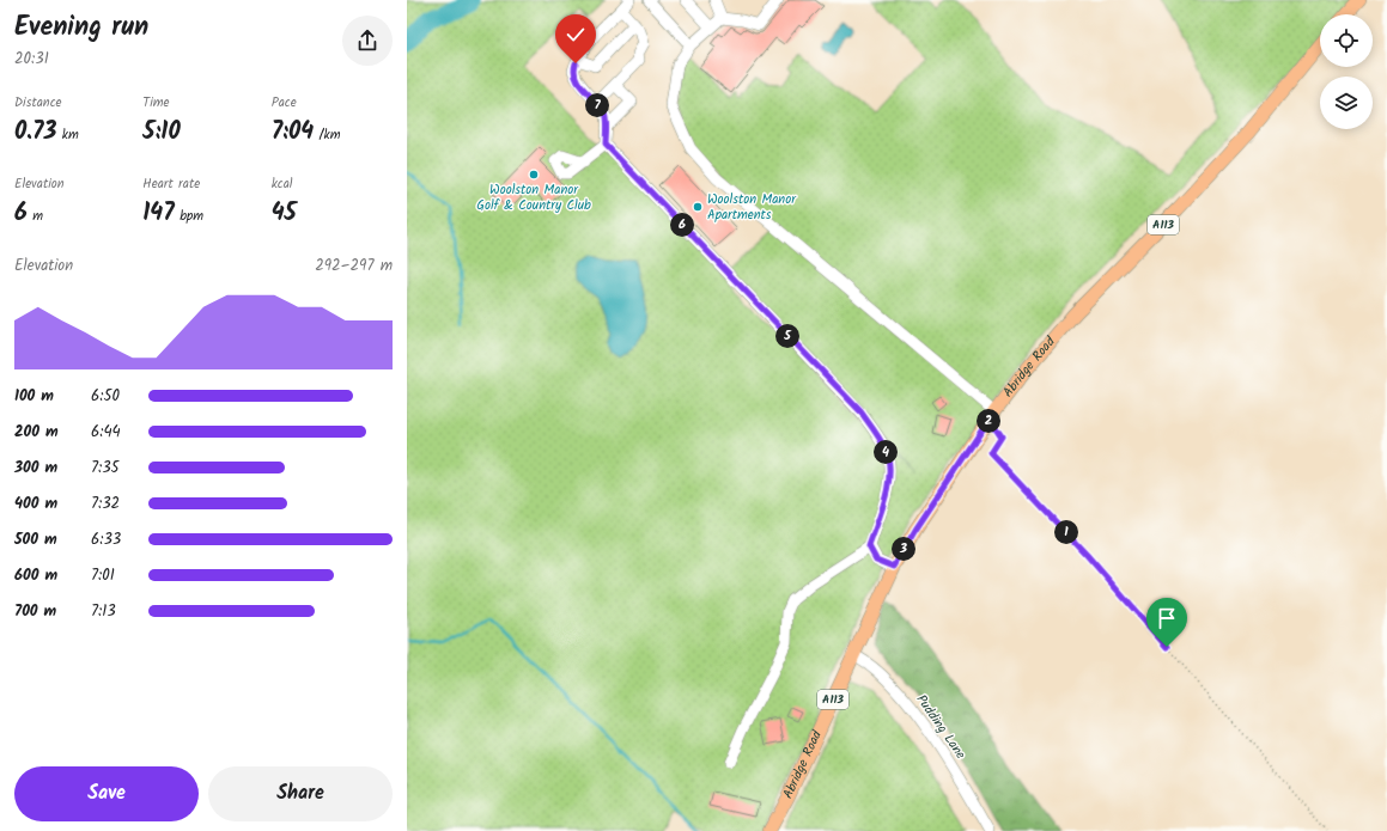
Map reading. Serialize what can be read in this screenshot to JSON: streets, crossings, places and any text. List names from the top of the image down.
{
  "streets": {
    "main road": ["A113", "Abridge Road"],
    "street": ["Pudding Lane"]
  },
  "crossings": [
    ["Abridge Road", "Pudding Lane"]
  ],
  "places": ["Woolston Manor Golf & Country Club", "Woolston Manor Apartments"],
  "page": {
    "heading": ["Evening run", "20:31"],
    "stats": [
      ["Distance", "0.73 km"],
      ["Time", "5:10"],
      ["Pace", "7:04 /km"],
      ["Elevation", "6 m"],
      ["Heart rate", "147 bpm"],
      ["kcal", "45"]
    ],
    "pins": [
      "7",
      "6",
      "5",
      "2",
      "4",
      "1",
      "3"
    ],
    "chart": ["Elevation", "292–297 m"],
    "list": [
      {
        "name": "100 m",
        "note": "6:50"
      },
      {
        "name": "200 m",
        "note": "6:44"
      },
      {
        "name": "300 m",
        "note": "7:35"
      },
      {
        "name": "400 m",
        "note": "7:32"
      },
      {
        "name": "500 m",
        "note": "6:33"
      },
      {
        "name": "600 m",
        "note": "7:01"
      },
      {
        "name": "700 m",
        "note": "7:13"
      }
    ],
    "buttons": ["Save", "Share"]
  }
}
